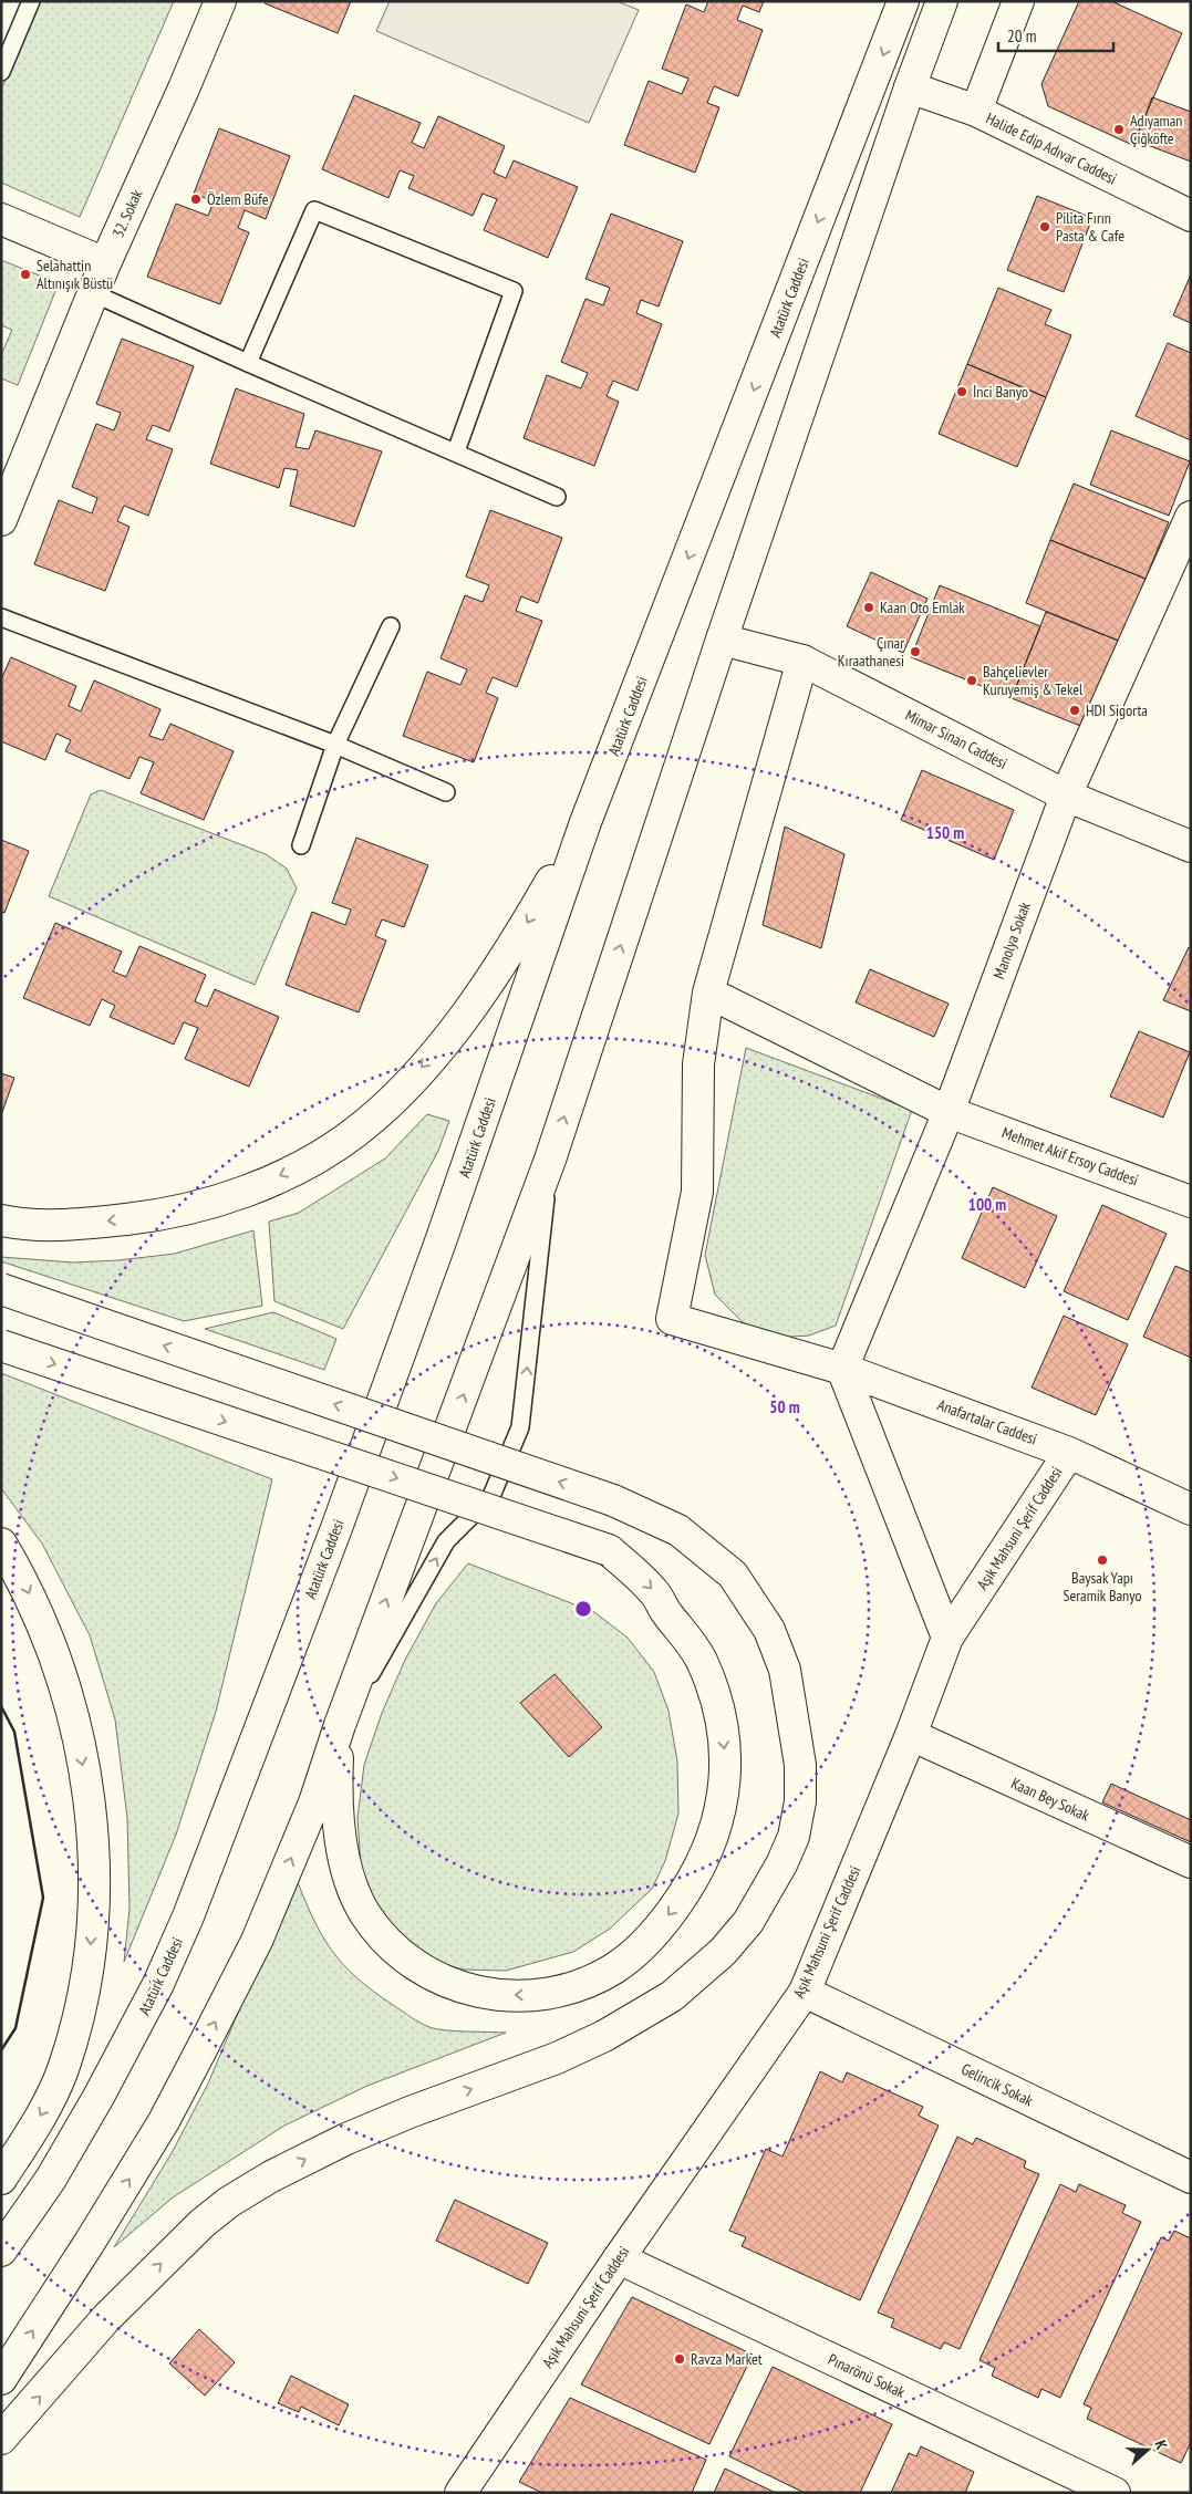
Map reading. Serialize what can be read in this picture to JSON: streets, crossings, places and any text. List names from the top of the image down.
{
  "streets": {
    "main road": [
      "Halide Edip Adıvar Caddesi",
      "32. Sokak",
      "Atatürk Caddesi",
      "Mimar Sinan Caddesi",
      "Manolya Sokak",
      "Mehmet Akif Ersoy Caddesi",
      "Anafartalar Caddesi",
      "Aşık Mahsuni Şerif Caddesi",
      "Kaan Bey Sokak",
      "Gelincik Sokak",
      "Pınarönü Sokak"
    ]
  },
  "crossings": [
    ["Mimar Sinan Caddesi", "Manolya Sokak"],
    ["Manolya Sokak", "Mehmet Akif Ersoy Caddesi"],
    ["Manolya Sokak", "Anafartalar Caddesi"],
    ["Mehmet Akif Ersoy Caddesi", "Anafartalar Caddesi"],
    ["Anafartalar Caddesi", "Aşık Mahsuni Şerif Caddesi"],
    ["Aşık Mahsuni Şerif Caddesi", "Kaan Bey Sokak"],
    ["Aşık Mahsuni Şerif Caddesi", "Gelincik Sokak"],
    ["Aşık Mahsuni Şerif Caddesi", "Pınarönü Sokak"]
  ],
  "places": [
    "Adıyaman Çiğköfte",
    "Özlem Büfe",
    "Pilita Fırın Pasta & Cafe",
    "Selahattin Altınışık Büstü",
    "İnci Banyo",
    "Kaan Oto Emlak",
    "Çınar Kıraathanesi",
    "Bahçelievler Kuruyemiş & Tekel",
    "HDI Sigorta",
    "Baysak Yapı Seramik Banyo",
    "Ravza Market"
  ],
  "scale_bar": "20 m",
  "north": "right",
  "rings": ["150 m", "100 m", "50 m"]
}
